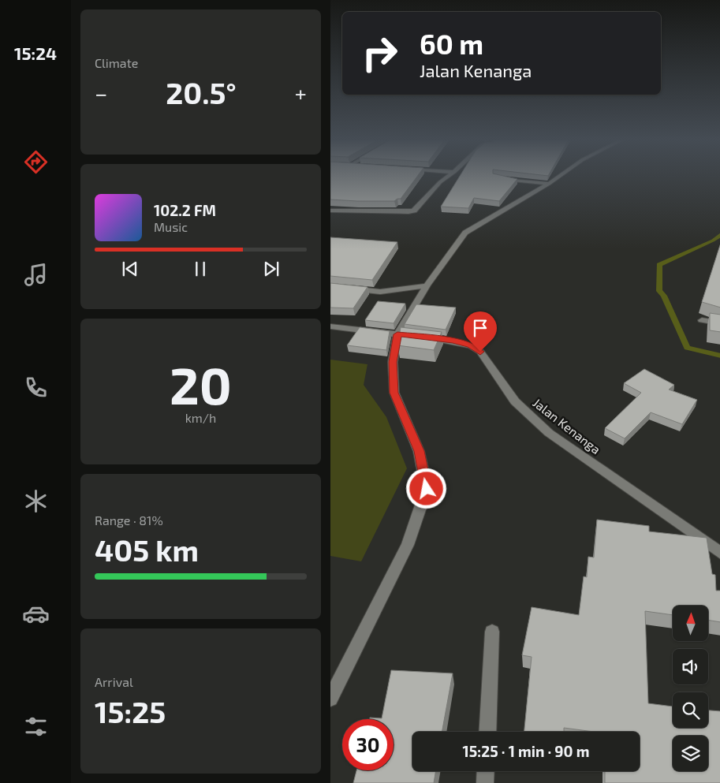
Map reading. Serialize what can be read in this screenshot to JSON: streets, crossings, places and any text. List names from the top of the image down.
{
  "streets": {
    "street": ["Jalan Kenanga"]
  },
  "north": "top",
  "page": {
    "tabs": "15:24",
    "tile": [
      "Climate",
      ["20", "km/h"],
      ["Range · 81%", "405 km"],
      ["Arrival", "15:25"]
    ],
    "turn": ["60 m", "Jalan Kenanga"],
    "heat": ["−", "20.5°", "+"],
    "song": ["102.2 FM", "Music"],
    "limit": "30",
    "trip": "15:25 · 1 min · 90 m"
  }
}
